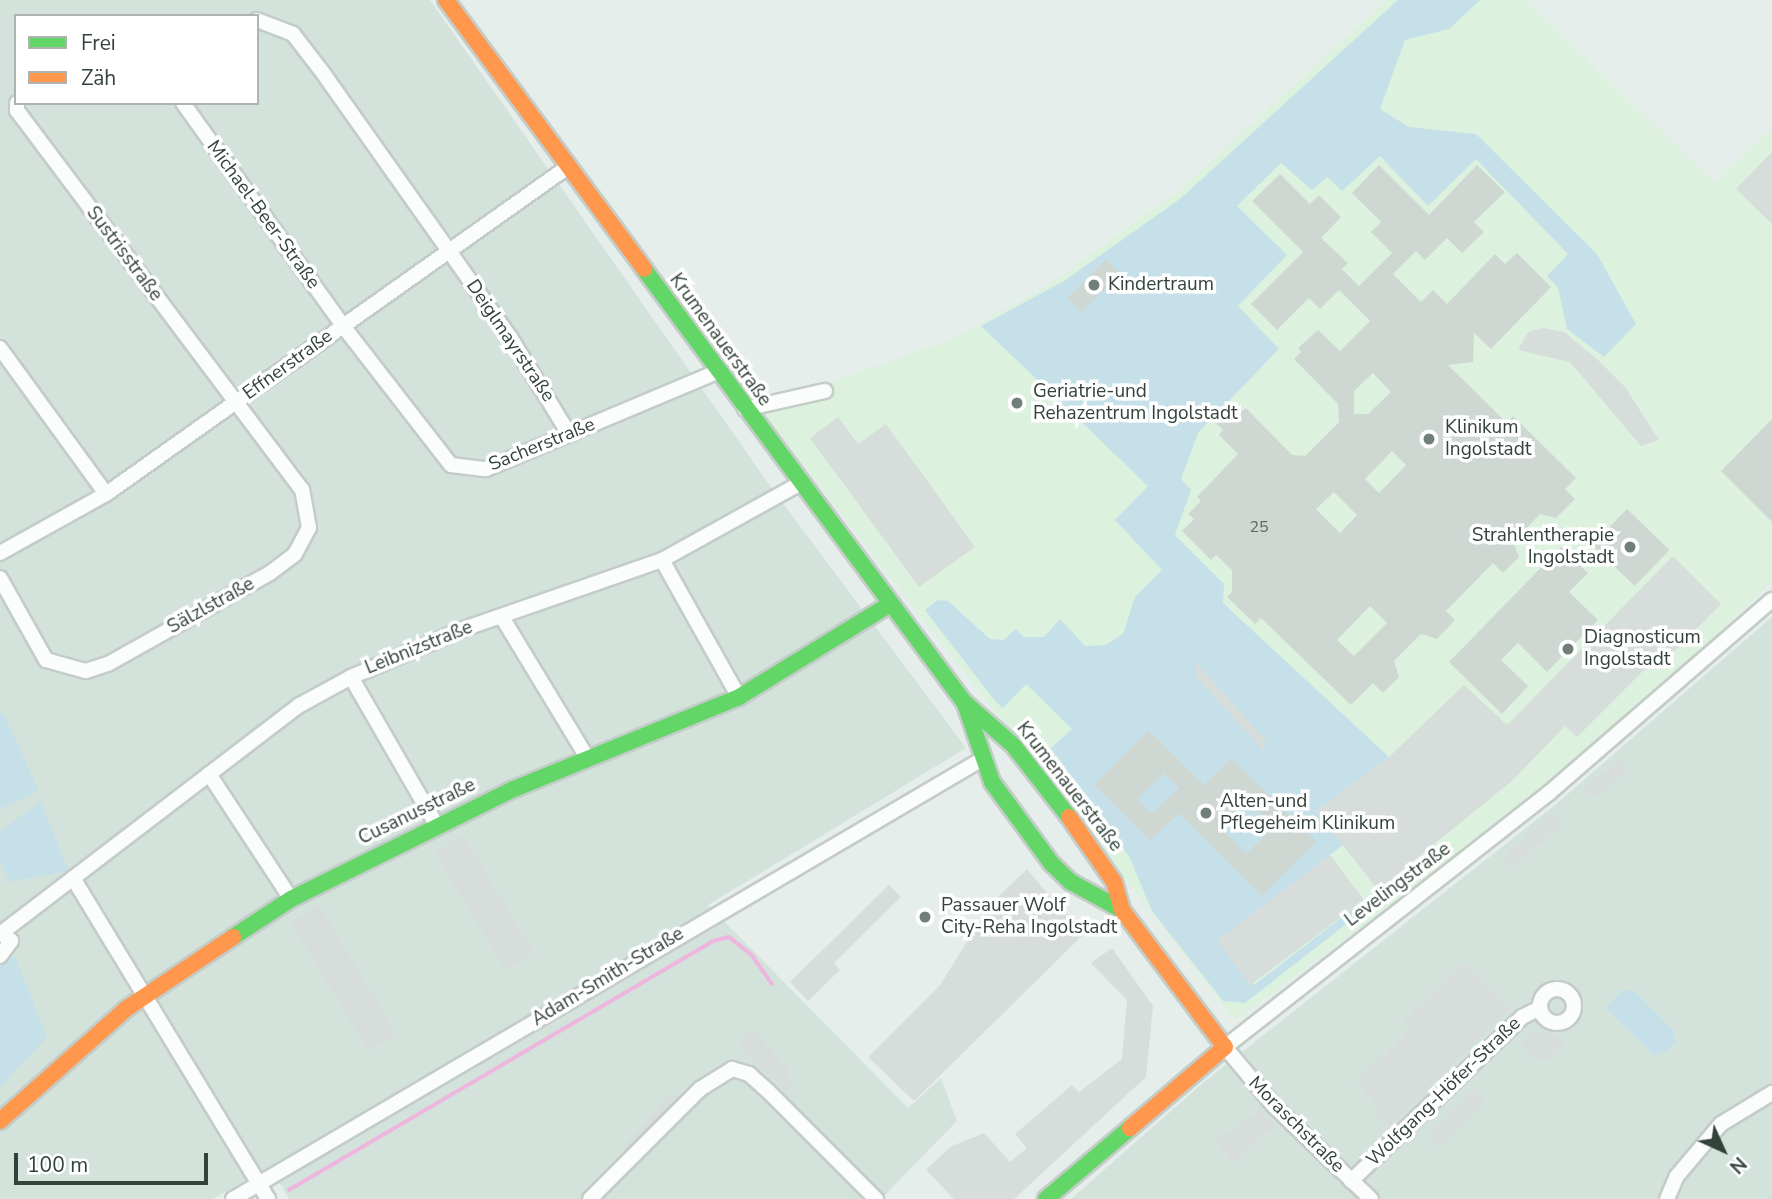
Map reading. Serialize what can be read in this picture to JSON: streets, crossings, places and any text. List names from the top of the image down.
{
  "streets": {
    "street": [
      "Michael-Beer-Straße",
      "Sustrisstraße",
      "Krumenauerstraße",
      "Deiglmayrstraße",
      "Effnerstraße",
      "Sacherstraße",
      "Sälzlstraße",
      "Leibnizstraße",
      "Cusanusstraße",
      "Levelingstraße",
      "Adam-Smith-Straße",
      "Wolfgang-Höfer-Straße",
      "Moraschstraße"
    ]
  },
  "crossings": [
    ["Michael-Beer-Straße", "Effnerstraße"],
    ["Michael-Beer-Straße", "Sacherstraße"],
    ["Sustrisstraße", "Effnerstraße"],
    ["Sustrisstraße", "Sälzlstraße"],
    ["Krumenauerstraße", "Effnerstraße"],
    ["Krumenauerstraße", "Sacherstraße"],
    ["Krumenauerstraße", "Leibnizstraße"],
    ["Krumenauerstraße", "Cusanusstraße"],
    ["Krumenauerstraße", "Levelingstraße"],
    ["Krumenauerstraße", "Adam-Smith-Straße"],
    ["Krumenauerstraße", "Moraschstraße"],
    ["Deiglmayrstraße", "Effnerstraße"],
    ["Deiglmayrstraße", "Sacherstraße"],
    ["Effnerstraße", "Sacherstraße"],
    ["Effnerstraße", "Sälzlstraße"],
    ["Levelingstraße", "Moraschstraße"],
    ["Wolfgang-Höfer-Straße", "Moraschstraße"]
  ],
  "places": [
    "Kindertraum",
    "Geriatrie-und Rehazentrum Ingolstadt",
    "Klinikum Ingolstadt",
    "Strahlentherapie Ingolstadt",
    "Diagnosticum Ingolstadt",
    "Alten-und Pflegeheim Klinikum",
    "Passauer Wolf City-Reha Ingolstadt"
  ],
  "house_numbers": ["25"],
  "legend": ["Frei", "Zäh"],
  "scale_bar": "100 m",
  "north": "bottom right"
}
